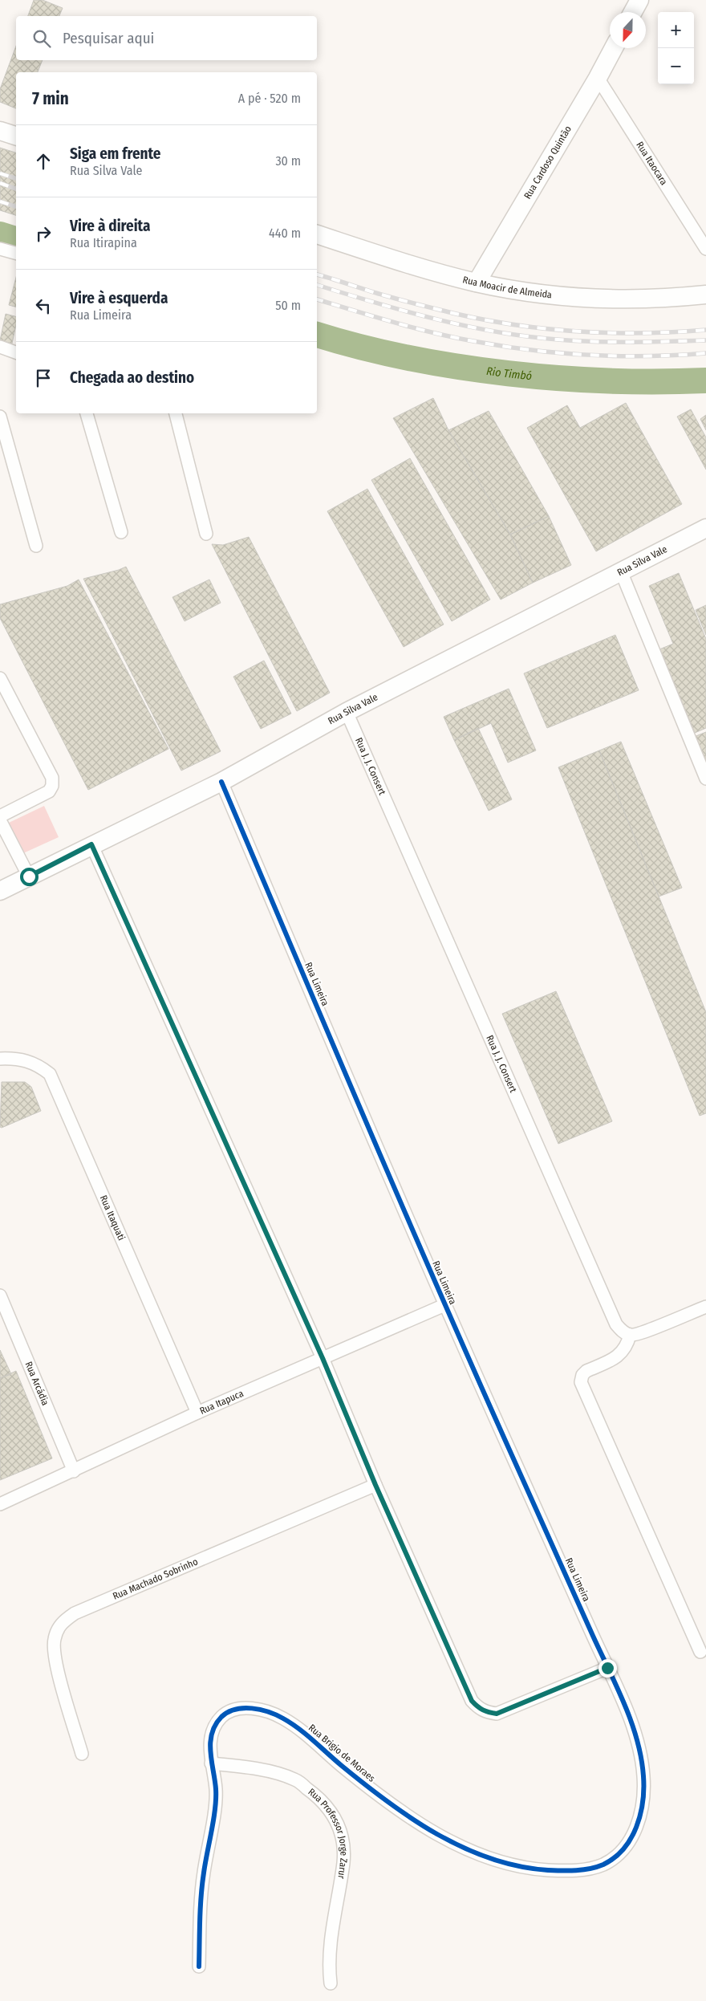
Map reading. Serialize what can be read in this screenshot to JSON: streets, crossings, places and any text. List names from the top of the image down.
{
  "streets": {
    "street": [
      "Rua Cardoso Quintão",
      "Rua Itaocara",
      "Rua Moacir de Almeida",
      "Rua Silva Vale",
      "Rua J. J. Consert",
      "Rua Limeira",
      "Rua Itaquati",
      "Rua Arcádia",
      "Rua Itapuca",
      "Rua Machado Sobrinho",
      "Rua Brigio de Moraes",
      "Rua Professor Jorge Zarur"
    ]
  },
  "crossings": [
    ["Rua Cardoso Quintão", "Rua Itaocara"],
    ["Rua Cardoso Quintão", "Rua Moacir de Almeida"],
    ["Rua Silva Vale", "Rua J. J. Consert"],
    ["Rua Silva Vale", "Rua Limeira"],
    ["Rua Limeira", "Rua Itapuca"],
    ["Rua Limeira", "Rua Brigio de Moraes"],
    ["Rua Itaquati", "Rua Itapuca"],
    ["Rua Arcádia", "Rua Itapuca"],
    ["Rua Brigio de Moraes", "Rua Professor Jorge Zarur"]
  ],
  "water": ["Rio Timbó"],
  "north": "bottom",
  "page": {
    "map_buttons": ["+", "−"],
    "search": "Pesquisar aqui",
    "heading": ["7 min", "A pé · 520 m"],
    "list": [
      ["Siga em frente", "Rua Silva Vale", "30 m"],
      ["Vire à direita", "Rua Itirapina", "440 m"],
      ["Vire à esquerda", "Rua Limeira", "50 m"],
      "Chegada ao destino"
    ]
  }
}
